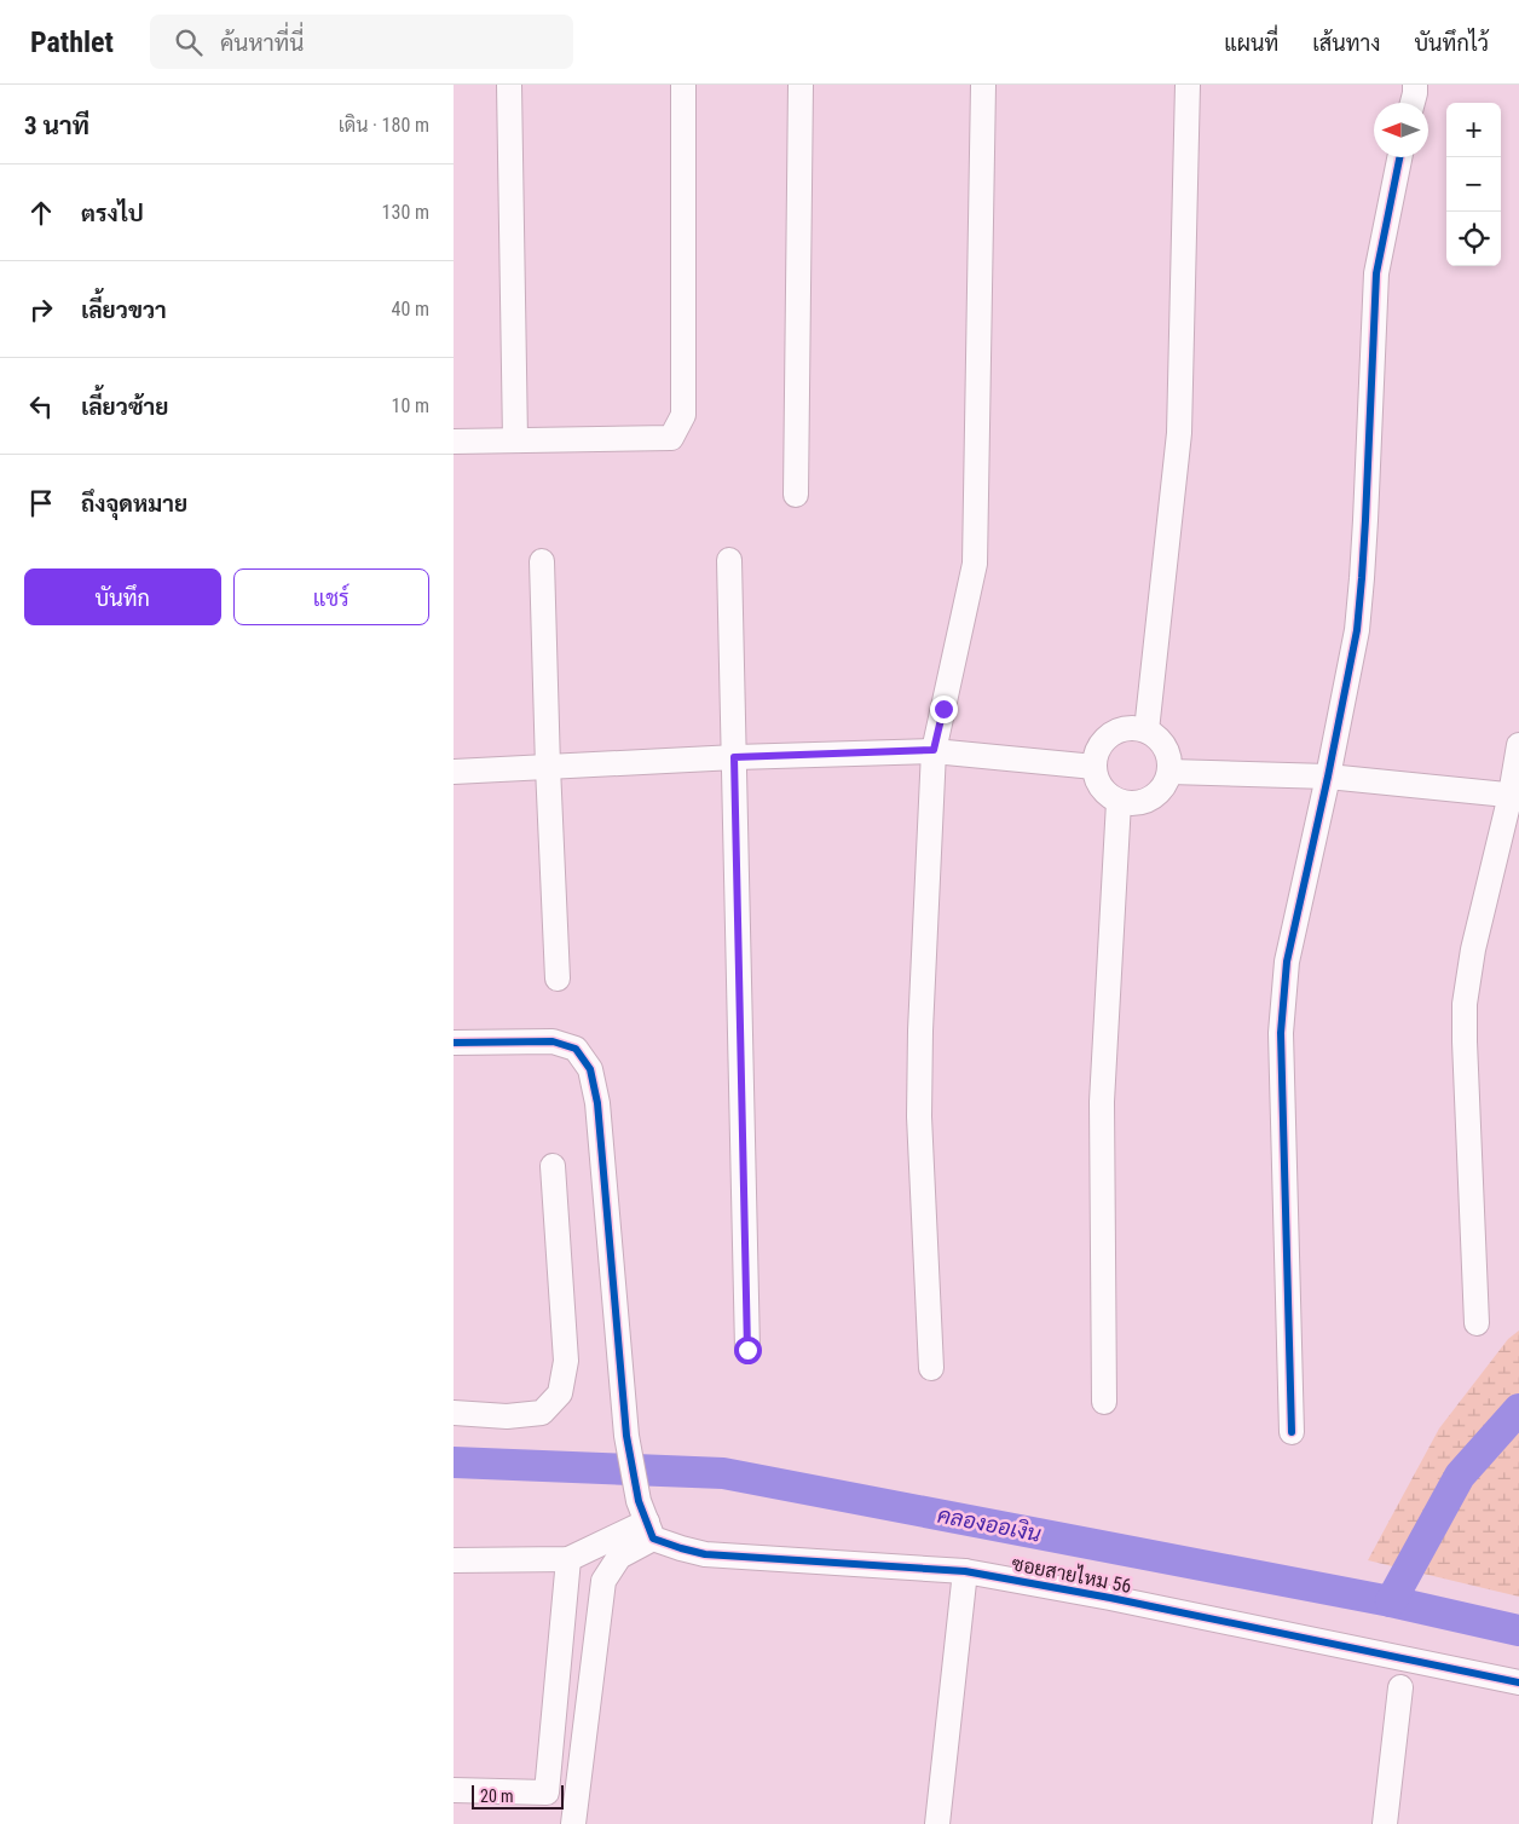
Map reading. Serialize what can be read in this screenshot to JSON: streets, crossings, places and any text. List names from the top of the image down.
{
  "streets": {
    "street": ["ซอยสายไหม 56"]
  },
  "water": ["คลองออเงิน"],
  "scale_bar": "20 m",
  "north": "left",
  "page": {
    "header": "Pathlet",
    "search": "ค้นหาที่นี่",
    "nav": ["แผนที่", "เส้นทาง", "บันทึกไว้"],
    "heading": ["3 นาที", "เดิน · 180 m"],
    "map_buttons": ["+", "−"],
    "list": [
      ["ตรงไป", "130 m"],
      ["เลี้ยวขวา", "40 m"],
      ["เลี้ยวซ้าย", "10 m"],
      "ถึงจุดหมาย"
    ],
    "buttons": ["บันทึก", "แชร์"],
    "scale": "20 m"
  }
}
